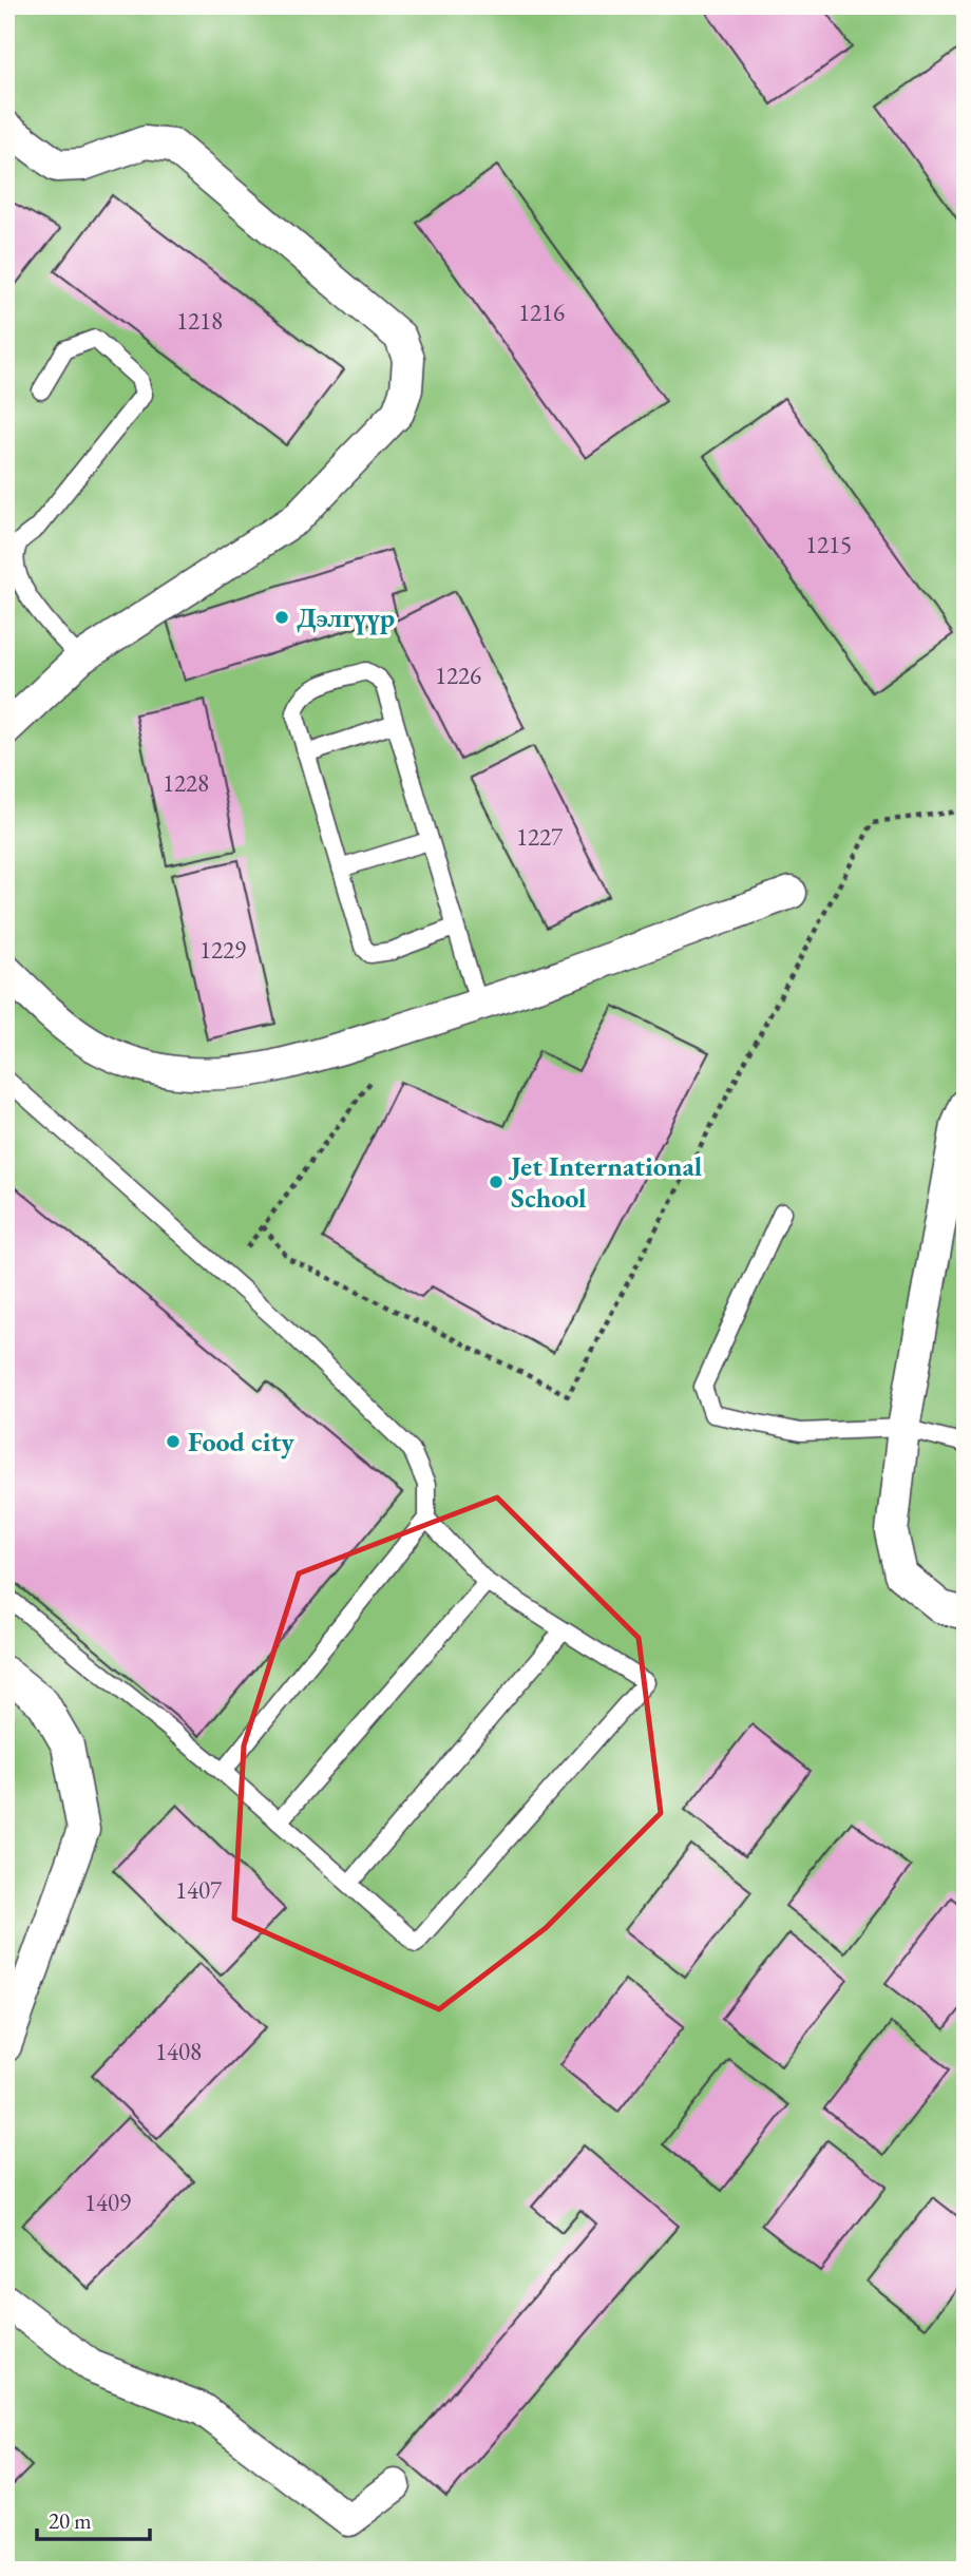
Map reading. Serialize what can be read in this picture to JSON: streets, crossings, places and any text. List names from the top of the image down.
{
  "places": ["Дэлгүүр", "Jet International School", "Food city"],
  "house_numbers": [
    "1216",
    "1218",
    "1215",
    "1226",
    "1228",
    "1227",
    "1229",
    "1407",
    "1408",
    "1409"
  ],
  "scale_bar": "20 m"
}
